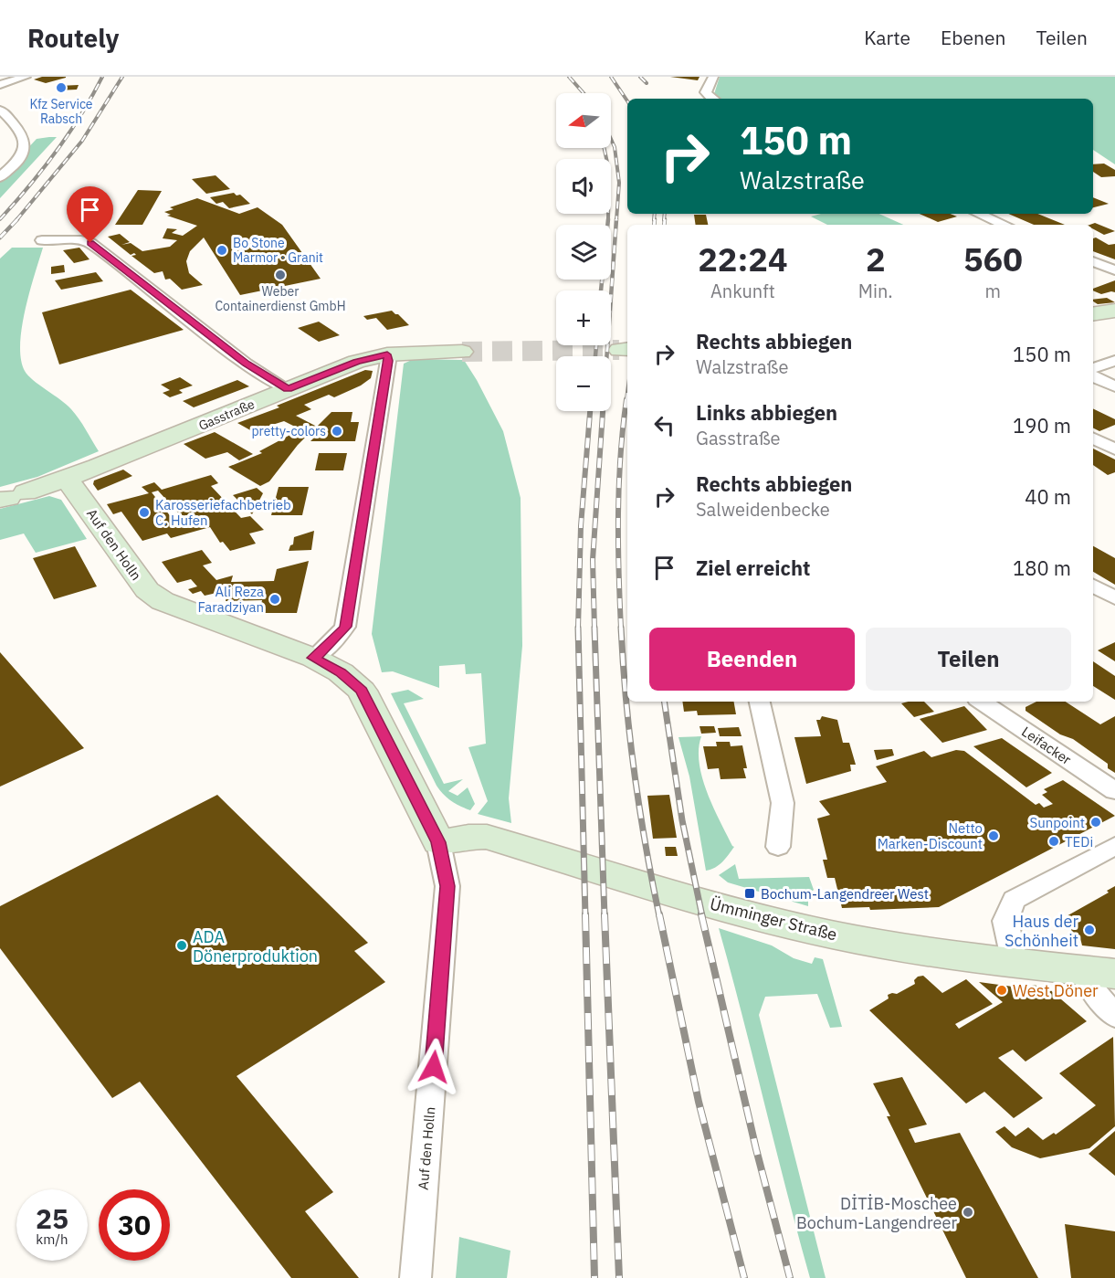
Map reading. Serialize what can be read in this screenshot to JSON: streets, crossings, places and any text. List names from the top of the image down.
{
  "streets": {
    "street": [
      "Gasstraße",
      "Auf den Holln",
      "Leifacker",
      "Ümminger Straße"
    ]
  },
  "crossings": [
    ["Gasstraße", "Auf den Holln"],
    ["Auf den Holln", "Ümminger Straße"]
  ],
  "places": {
    "other": [
      "Kfz Service Rabsch",
      "Bo Stone Marmor · Granit",
      "Weber Containerdienst GmbH",
      "pretty-colors",
      "Karosseriefachbetrieb C. Hufen",
      "Ali Reza Faradziyan",
      "Sunpoint",
      "Netto Marken-Discount",
      "TEDi",
      "Haus der Schönheit",
      "ADA Dönerproduktion",
      "West Döner",
      "DİTİB-Moschee Bochum-Langendreer"
    ],
    "transit": ["Bochum-Langendreer West"]
  },
  "north": "left",
  "page": {
    "header": "Routely",
    "nav": ["Karte", "Ebenen", "Teilen"],
    "map_buttons": ["+", "−"],
    "turn": ["150 m", "Walzstraße"],
    "eta": [
      "22:24",
      "Ankunft",
      "2",
      "Min.",
      "560",
      "m"
    ],
    "list": [
      {
        "name": "Rechts abbiegen",
        "note": "Walzstraße",
        "value": "150 m"
      },
      {
        "name": "Links abbiegen",
        "note": "Gasstraße",
        "value": "190 m"
      },
      {
        "name": "Rechts abbiegen",
        "note": "Salweidenbecke",
        "value": "40 m"
      },
      {
        "name": "Ziel erreicht",
        "value": "180 m"
      }
    ],
    "buttons": ["Beenden", "Teilen"],
    "speed": "25 km/h",
    "limit": "30"
  }
}
